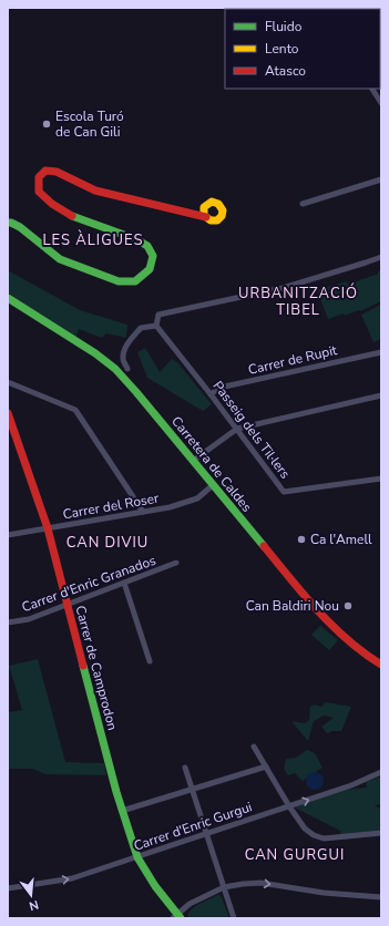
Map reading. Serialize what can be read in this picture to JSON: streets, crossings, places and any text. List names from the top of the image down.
{
  "streets": {
    "street": [
      "Carrer de Rupit",
      "Passeig dels Til·lers",
      "Carretera de Caldes",
      "Carrer del Roser",
      "Carrer d'Enric Granados",
      "Carrer de Camprodon",
      "Carrer d'Enric Gurgui"
    ]
  },
  "crossings": [
    ["Carrer de Rupit", "Passeig dels Til·lers"],
    ["Carretera de Caldes", "Carrer del Roser"],
    ["Carrer del Roser", "Carrer de Camprodon"],
    ["Carrer d'Enric Granados", "Carrer de Camprodon"],
    ["Carrer de Camprodon", "Carrer d'Enric Gurgui"]
  ],
  "one_way": ["Carrer d'Enric Gurgui"],
  "districts": [
    "LES ÀLIGUES",
    "URBANITZACIÓ TIBEL",
    "CAN DIVIU",
    "CAN GURGUI"
  ],
  "places": ["Escola Turó de Can Gili", "Ca l'Amell", "Can Baldiri Nou"],
  "legend": ["Fluido", "Lento", "Atasco"],
  "north": "bottom"
}
